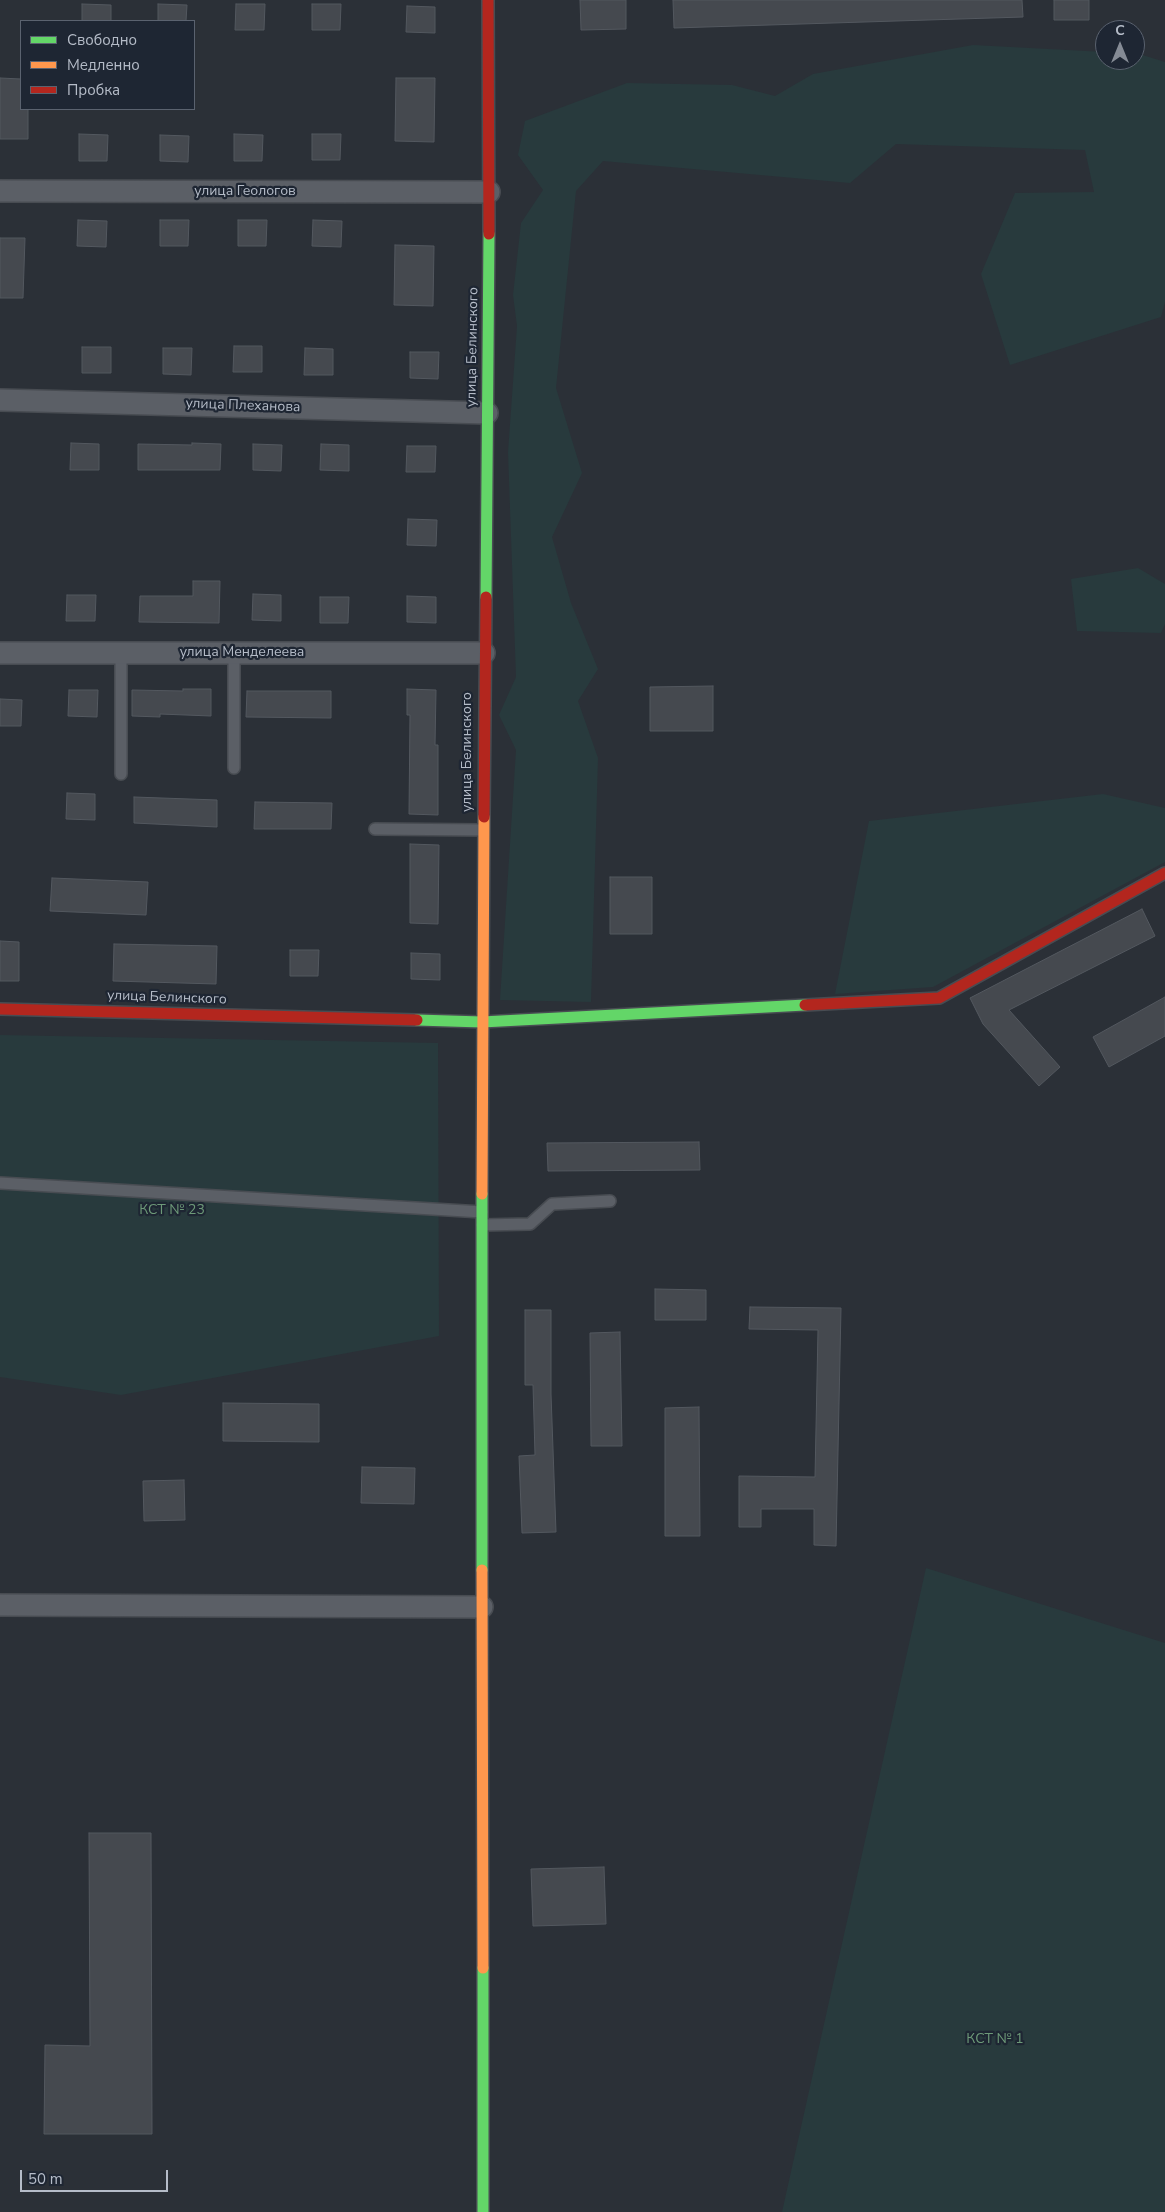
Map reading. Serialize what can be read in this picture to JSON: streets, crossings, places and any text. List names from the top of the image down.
{
  "streets": {
    "street": [
      "улица Геологов",
      "улица Белинского",
      "улица Плеханова",
      "улица Менделеева"
    ]
  },
  "crossings": [
    ["улица Геологов", "улица Белинского"],
    ["улица Белинского", "улица Плеханова"],
    ["улица Белинского", "улица Менделеева"]
  ],
  "parks": ["КСТ № 23", "КСТ № 1"],
  "legend": ["Свободно", "Медленно", "Пробка"],
  "scale_bar": "50 m",
  "north": "top"
}
